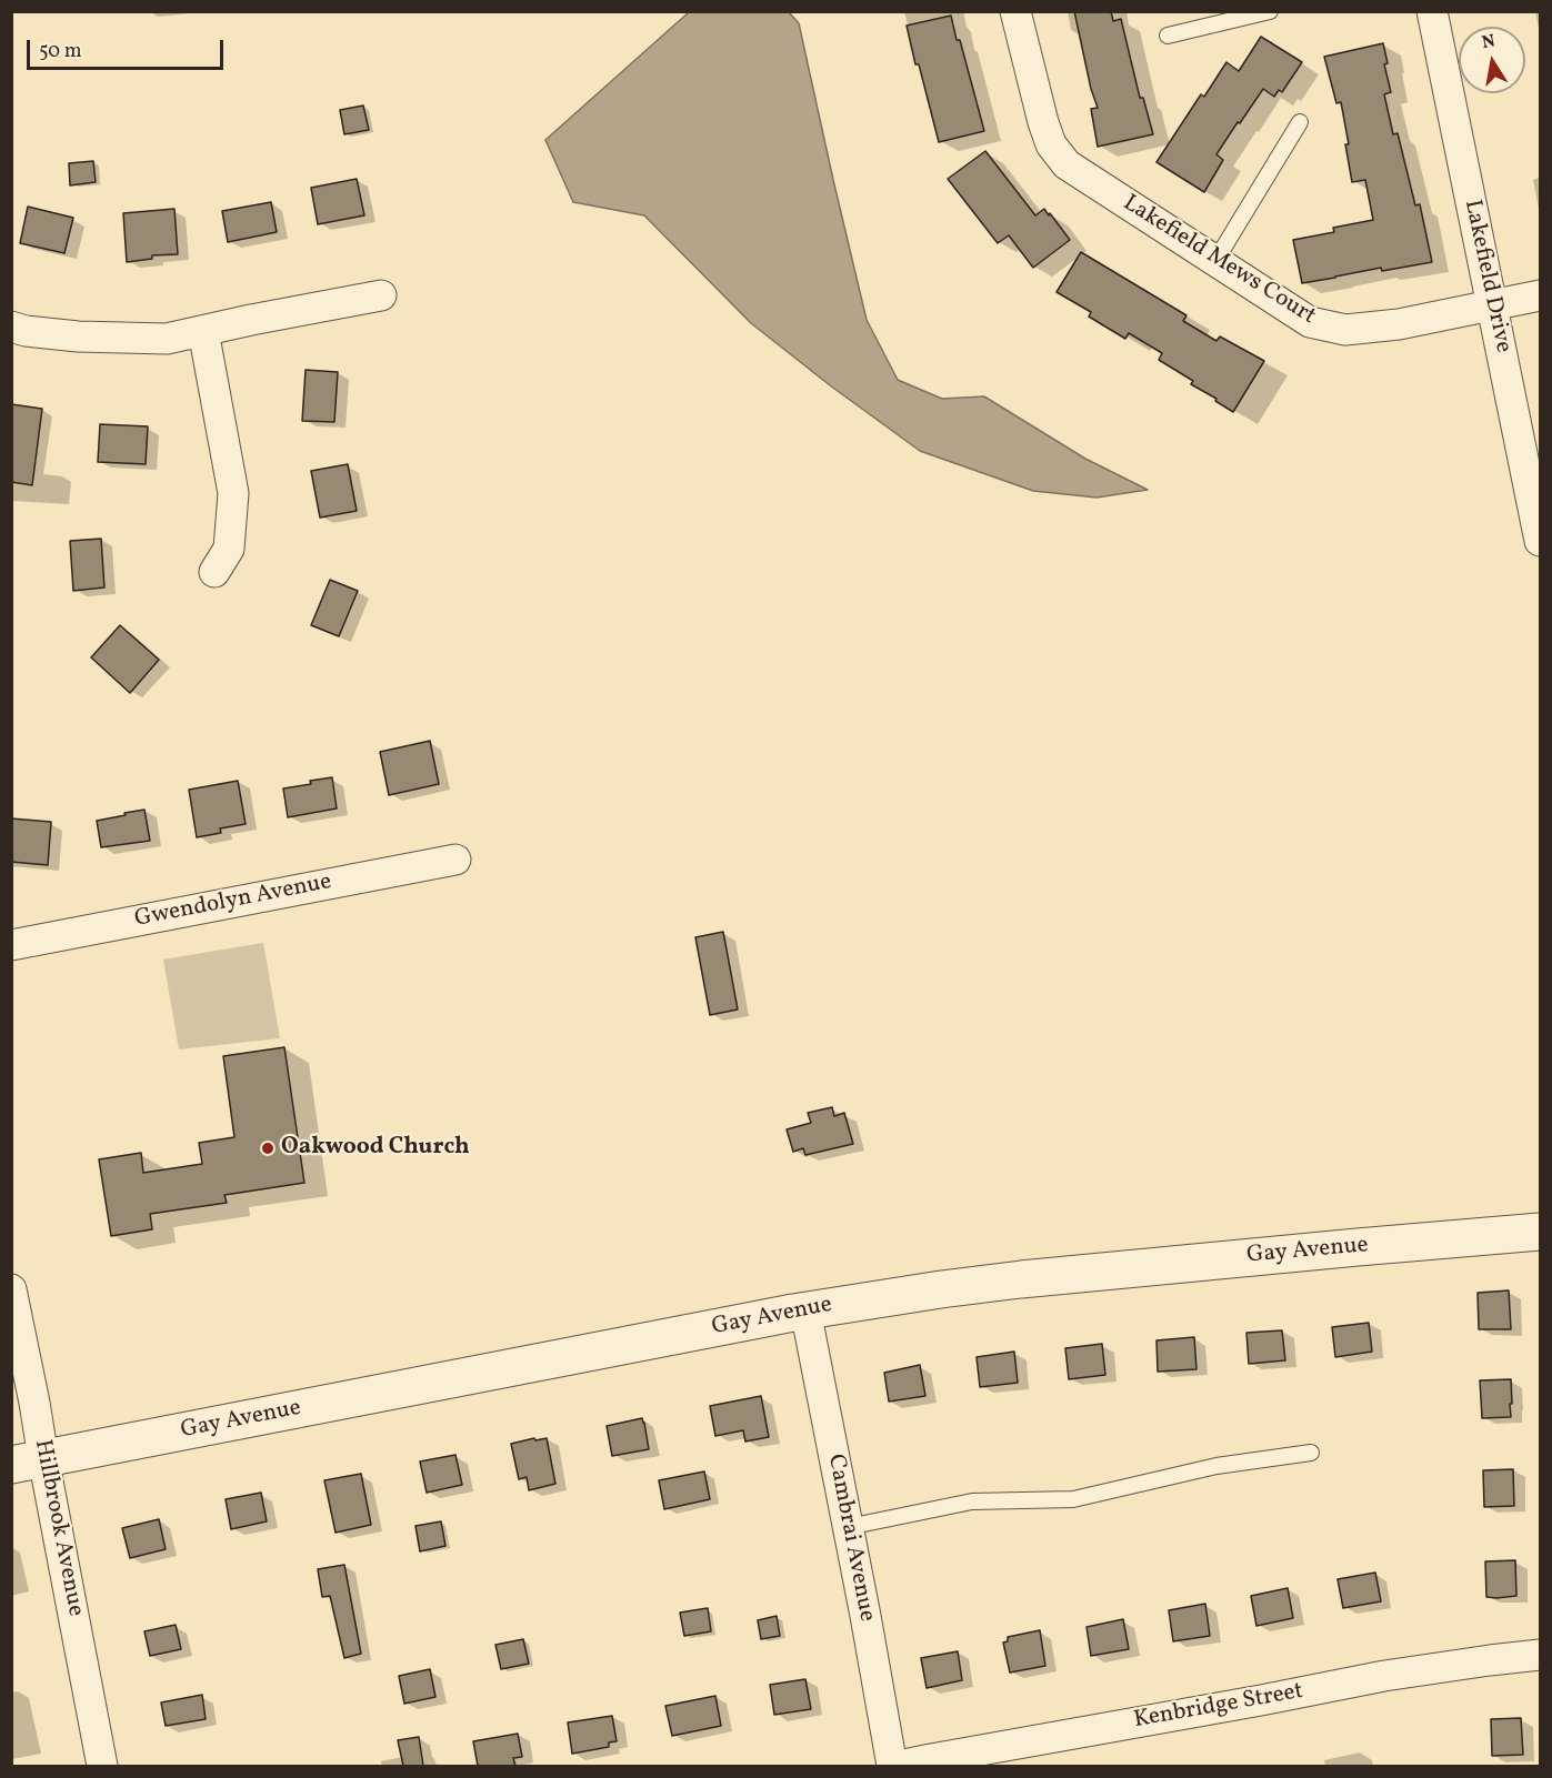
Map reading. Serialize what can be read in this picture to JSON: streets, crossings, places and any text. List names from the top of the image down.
{
  "streets": {
    "street": [
      "Lakefield Mews Court",
      "Lakefield Drive",
      "Gwendolyn Avenue",
      "Gay Avenue",
      "Hillbrook Avenue",
      "Cambrai Avenue",
      "Kenbridge Street"
    ]
  },
  "crossings": [
    ["Lakefield Mews Court", "Lakefield Drive"],
    ["Gay Avenue", "Hillbrook Avenue"],
    ["Gay Avenue", "Cambrai Avenue"]
  ],
  "places": ["Oakwood Church"],
  "scale_bar": "50 m",
  "north": "top"
}
